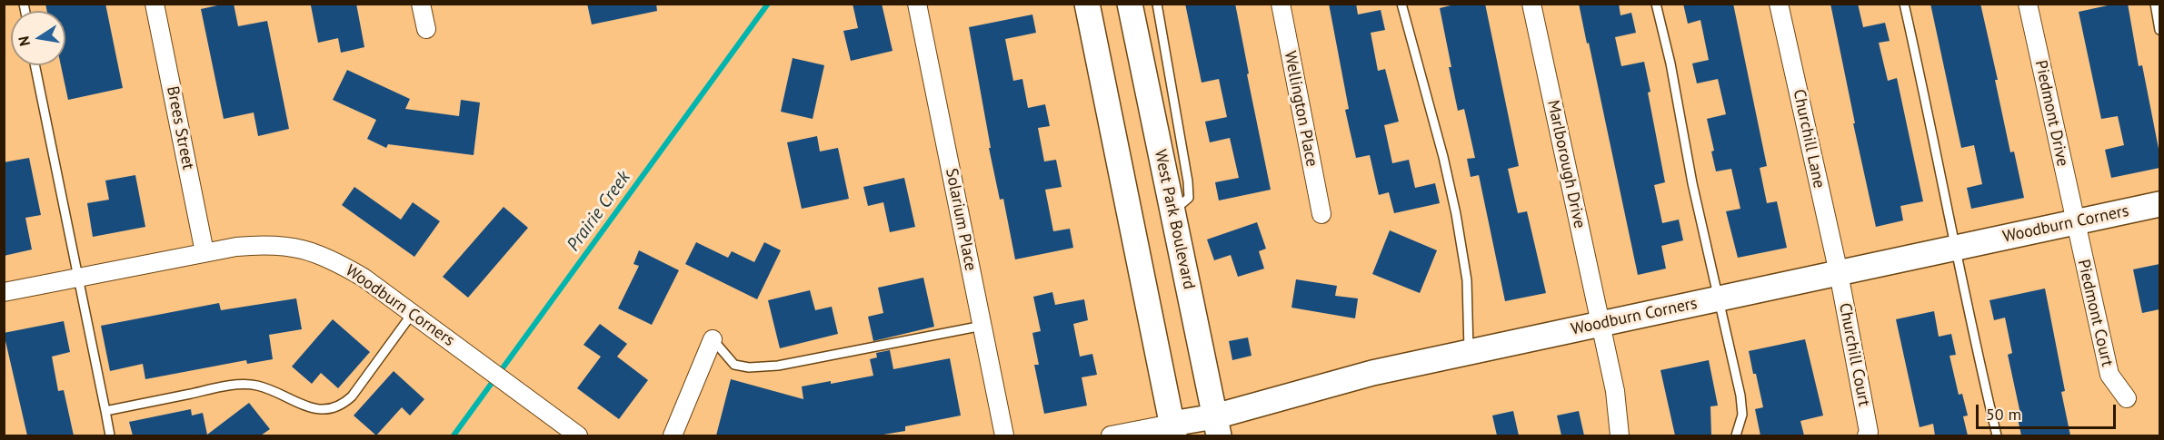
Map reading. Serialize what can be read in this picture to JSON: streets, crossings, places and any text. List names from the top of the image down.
{
  "streets": {
    "street": [
      "Wellington Place",
      "Piedmont Drive",
      "Brees Street",
      "Churchill Lane",
      "Marlborough Drive",
      "Solarium Place",
      "West Park Boulevard",
      "Woodburn Corners",
      "Piedmont Court",
      "Churchill Court"
    ]
  },
  "crossings": [
    ["Piedmont Drive", "Woodburn Corners"],
    ["Piedmont Drive", "Piedmont Court"],
    ["Brees Street", "Woodburn Corners"],
    ["Churchill Lane", "Woodburn Corners"],
    ["Churchill Lane", "Churchill Court"],
    ["Marlborough Drive", "Woodburn Corners"],
    ["West Park Boulevard", "Woodburn Corners"],
    ["Woodburn Corners", "Piedmont Court"],
    ["Woodburn Corners", "Churchill Court"]
  ],
  "water": ["Prairie Creek"],
  "scale_bar": "50 m",
  "north": "left"
}
